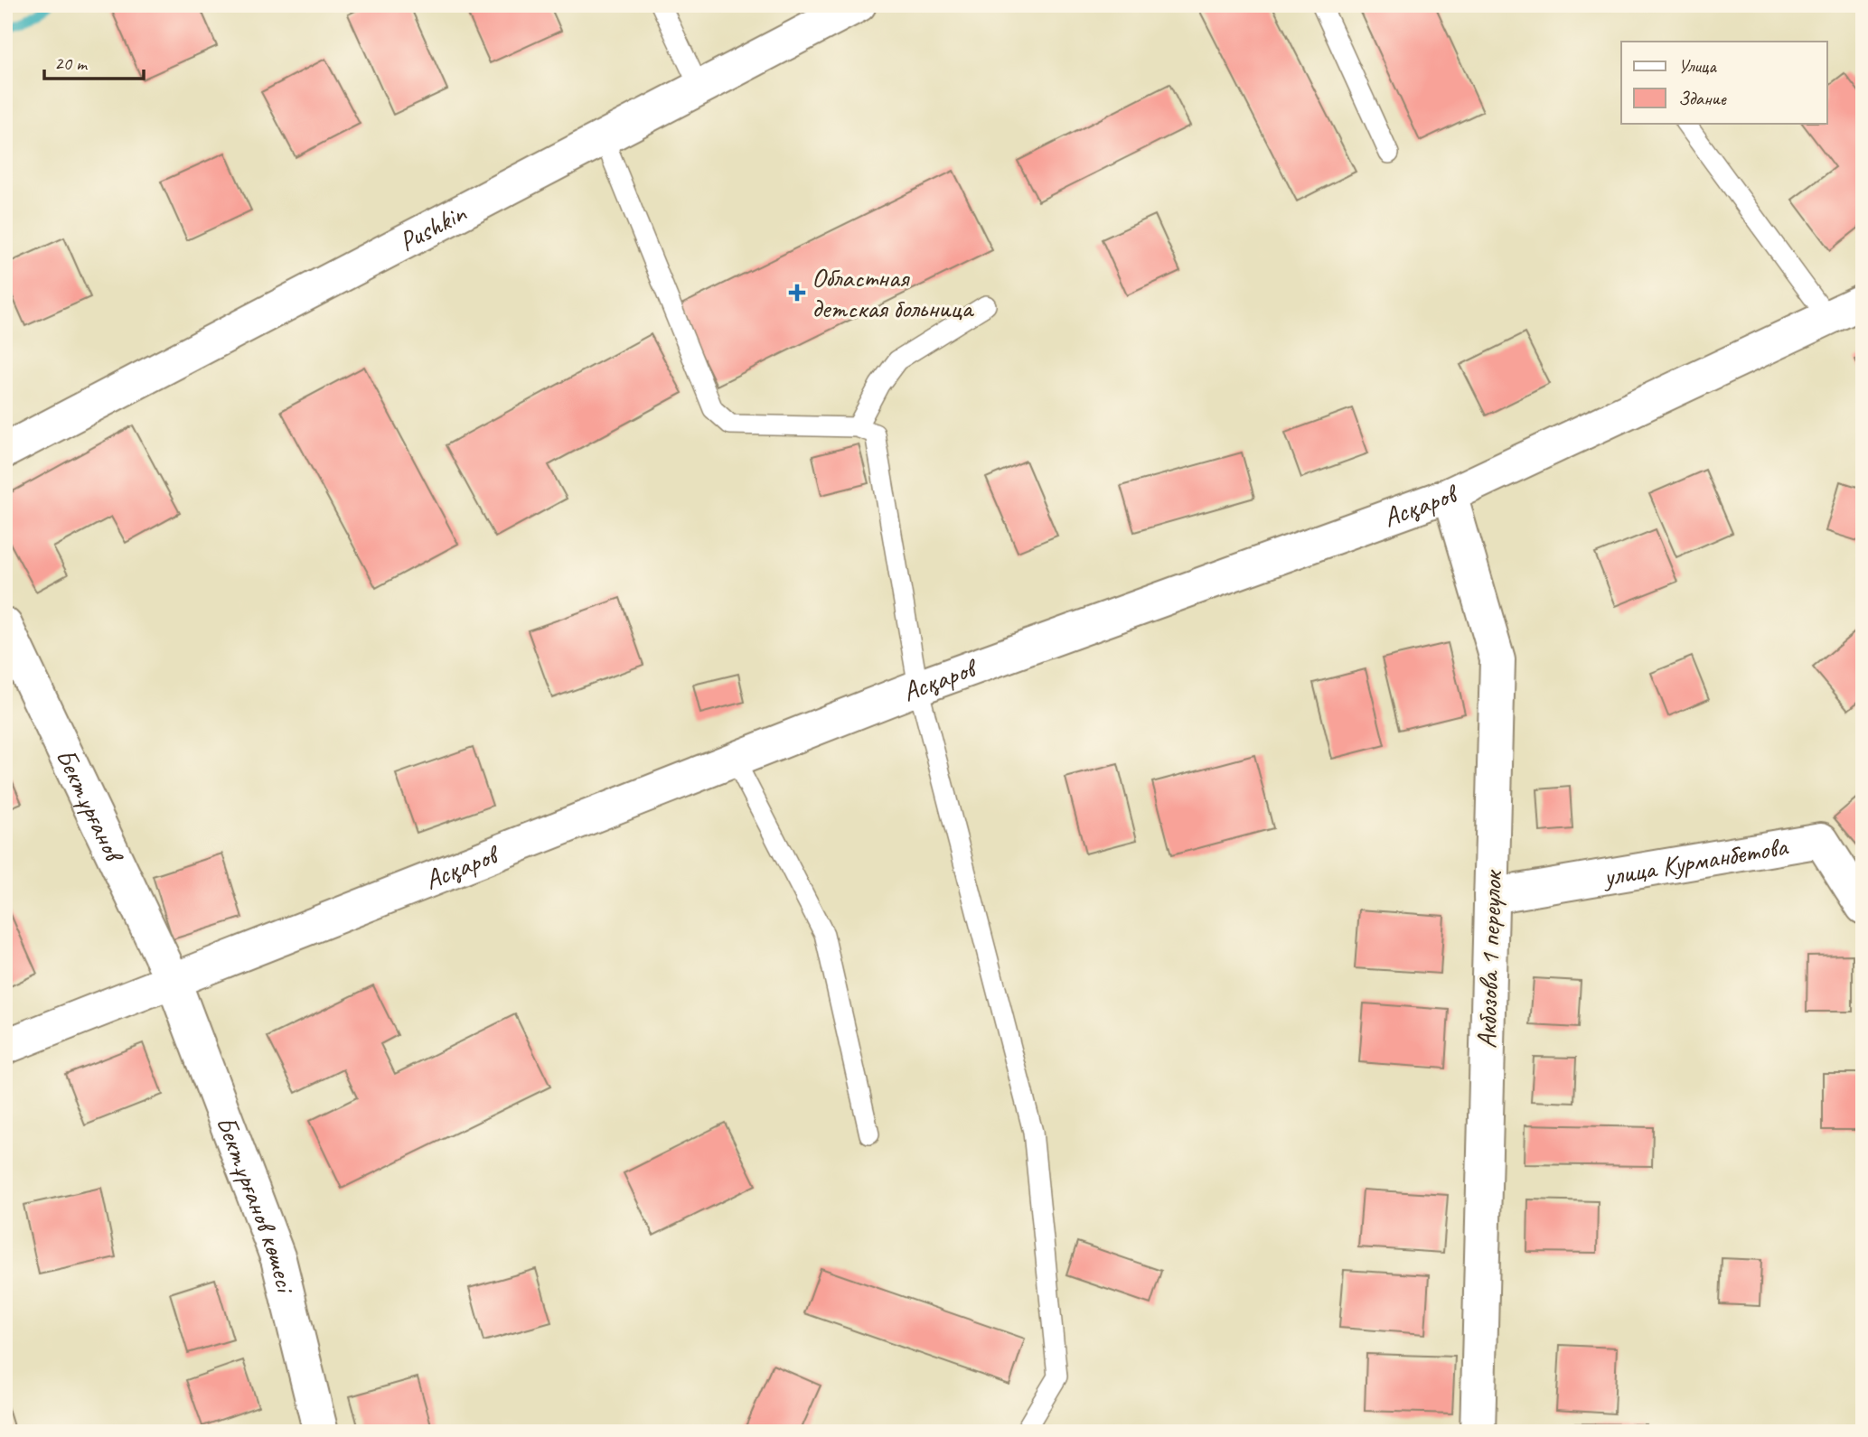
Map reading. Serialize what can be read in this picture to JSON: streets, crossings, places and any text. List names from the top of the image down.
{
  "streets": {
    "street": [
      "Pushkin",
      "Асқаров",
      "Бектұрғанов",
      "улица Курманбетова",
      "Акбозова 1 переулок",
      "Бектұрғанов көшесі"
    ]
  },
  "crossings": [
    ["Асқаров", "Бектұрғанов"],
    ["Асқаров", "Акбозова 1 переулок"],
    ["Асқаров", "Бектұрғанов көшесі"],
    ["Бектұрғанов", "Бектұрғанов көшесі"],
    ["улица Курманбетова", "Акбозова 1 переулок"]
  ],
  "places": {
    "health": ["Областная детская больница"]
  },
  "legend": ["Улица", "Здание"],
  "scale_bar": "20 m"
}
